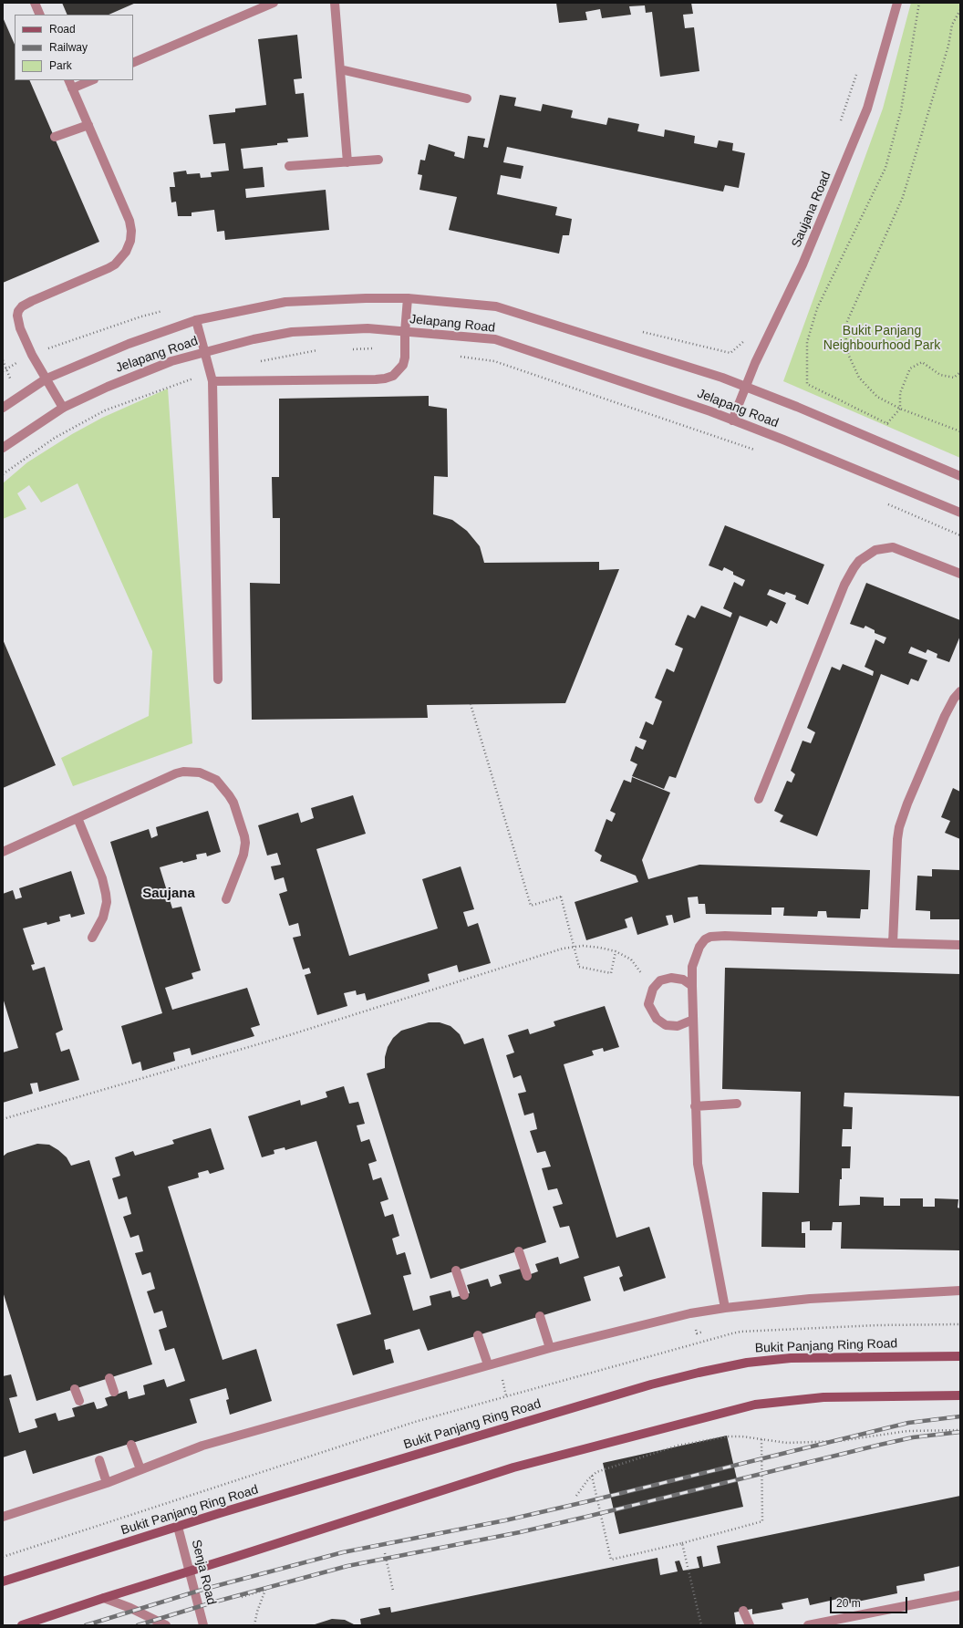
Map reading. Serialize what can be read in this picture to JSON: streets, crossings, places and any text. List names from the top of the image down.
{
  "streets": {
    "main road": ["Bukit Panjang Ring Road"],
    "street": ["Saujana Road", "Jelapang Road", "Senja Road"]
  },
  "crossings": [
    ["Saujana Road", "Jelapang Road"],
    ["Bukit Panjang Ring Road", "Senja Road"]
  ],
  "districts": ["Saujana"],
  "parks": ["Bukit Panjang Neighbourhood Park"],
  "legend": ["Road", "Railway", "Park"],
  "scale_bar": "20 m"
}
